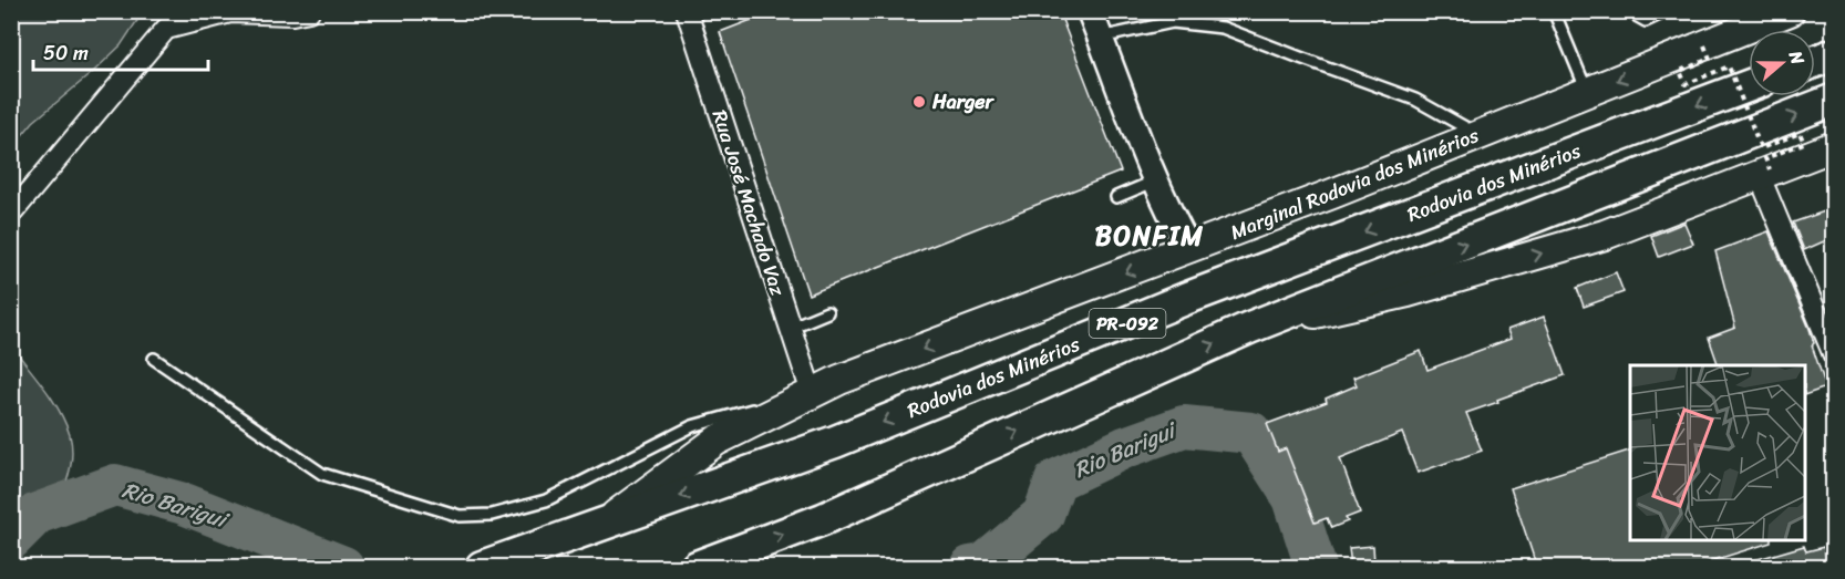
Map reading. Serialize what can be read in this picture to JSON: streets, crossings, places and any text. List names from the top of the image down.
{
  "streets": {
    "main road": ["Rodovia dos Minérios", "Marginal Rodovia dos Minérios", "PR-092"],
    "street": ["Rua José Machado Vaz"]
  },
  "crossings": [
    ["Rodovia dos Minérios", "Marginal Rodovia dos Minérios"],
    ["Marginal Rodovia dos Minérios", "Rua José Machado Vaz"]
  ],
  "districts": ["BONFIM"],
  "water": ["Rio Barigui"],
  "places": ["Harger"],
  "scale_bar": "50 m",
  "north": "right"
}
